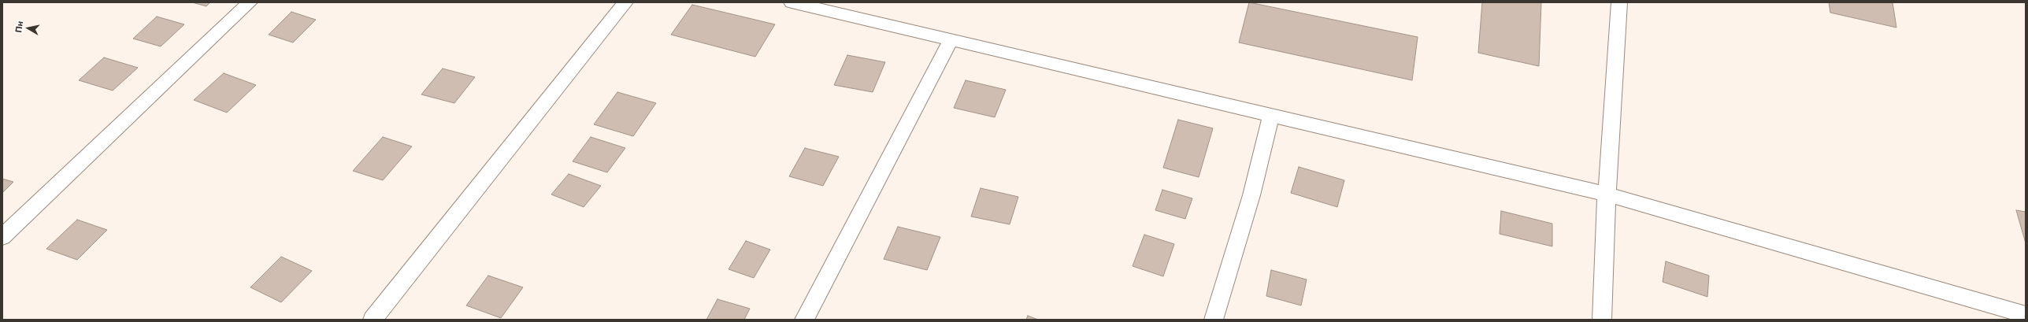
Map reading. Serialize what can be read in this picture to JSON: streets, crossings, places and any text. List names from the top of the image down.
{
  "north": "left"
}
